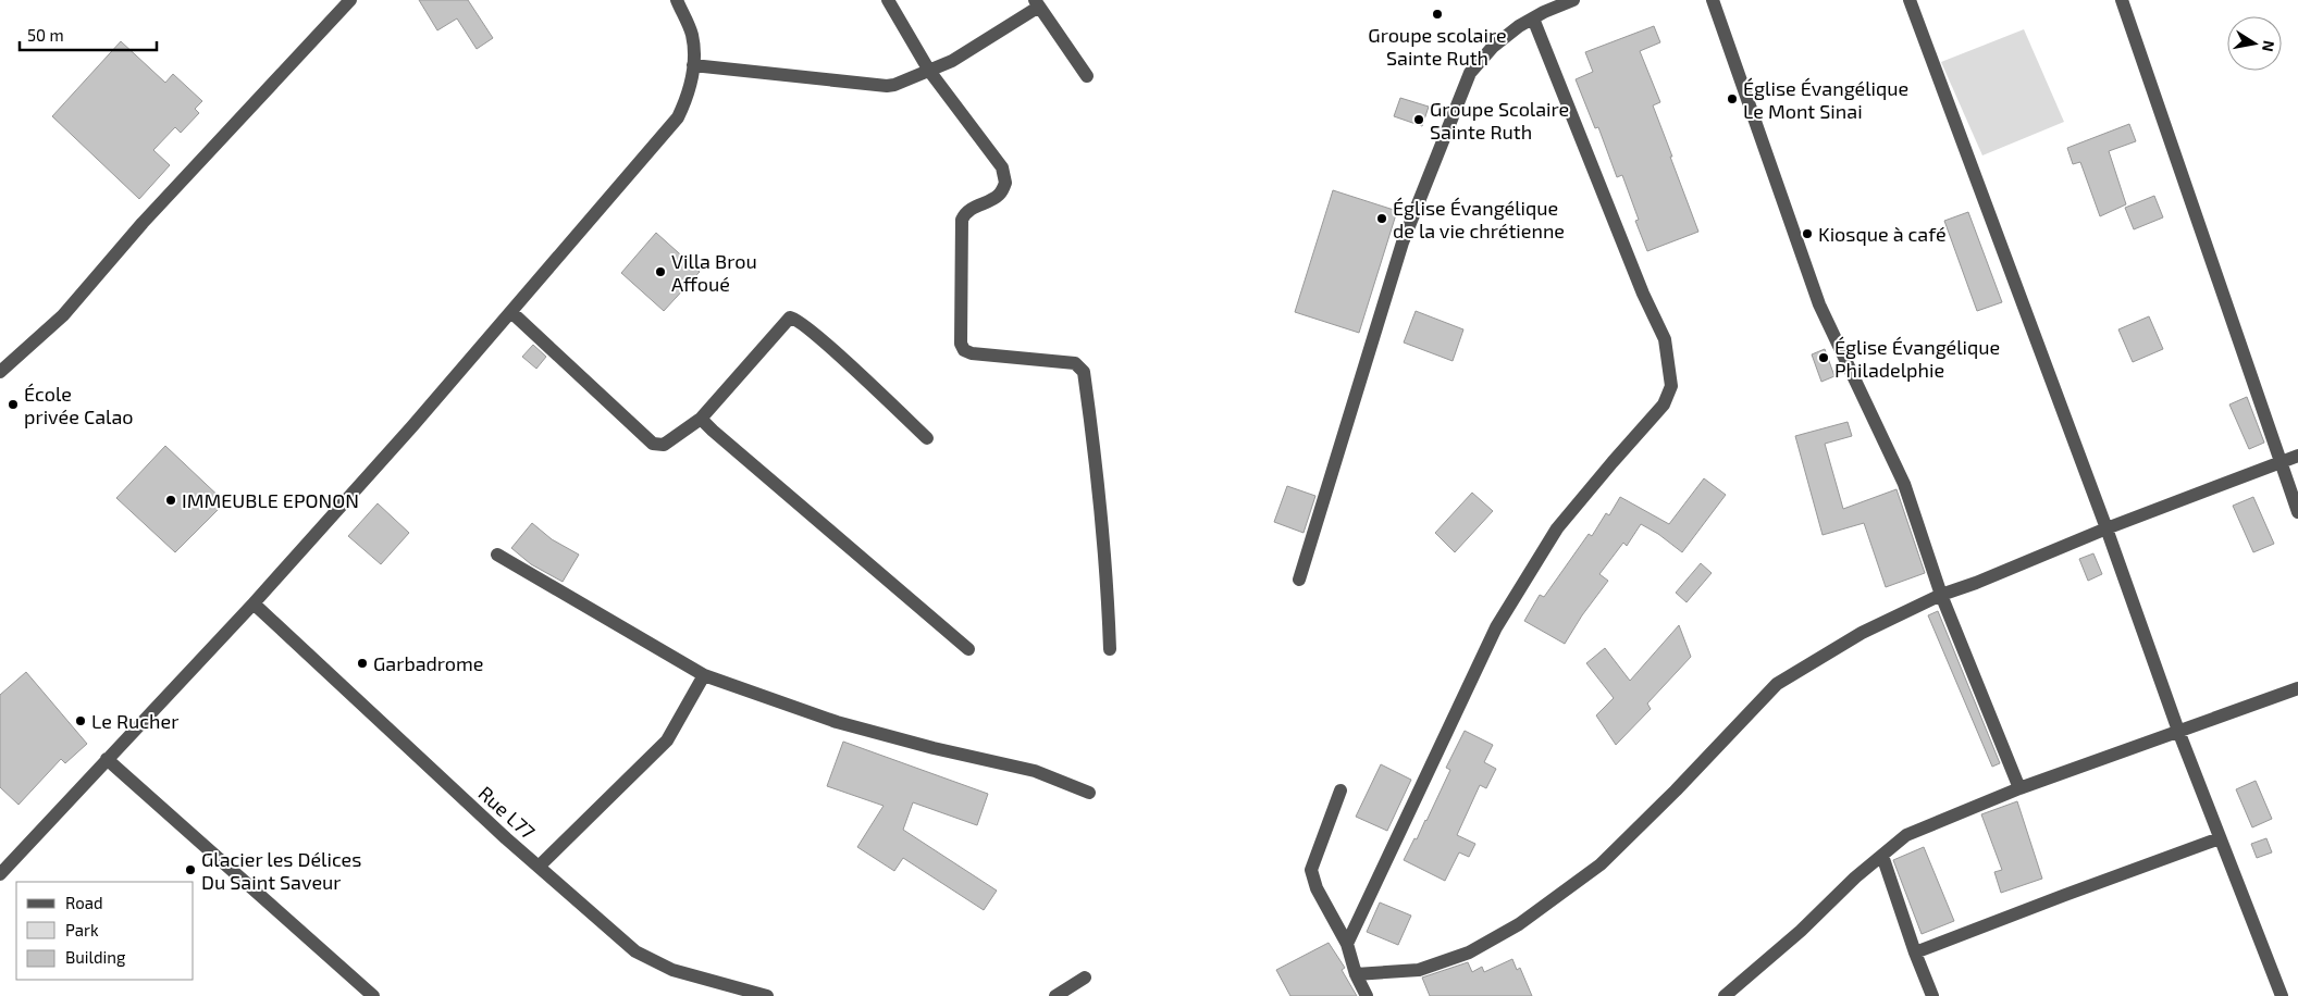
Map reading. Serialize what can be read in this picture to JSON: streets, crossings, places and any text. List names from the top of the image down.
{
  "streets": {
    "street": ["Rue L77"]
  },
  "places": [
    "Groupe scolaire Sainte Ruth",
    "Église Évangélique Le Mont Sinai",
    "Groupe Scolaire Sainte Ruth",
    "Église Évangélique de la vie chrétienne",
    "Kiosque à café",
    "Villa Brou Affoué",
    "Église Évangélique Philadelphie",
    "École privée Calao",
    "IMMEUBLE EPONON",
    "Garbadrome",
    "Le Rucher",
    "Glacier les Délices Du Saint Saveur"
  ],
  "legend": ["Road", "Park", "Building"],
  "scale_bar": "50 m",
  "north": "right"
}
